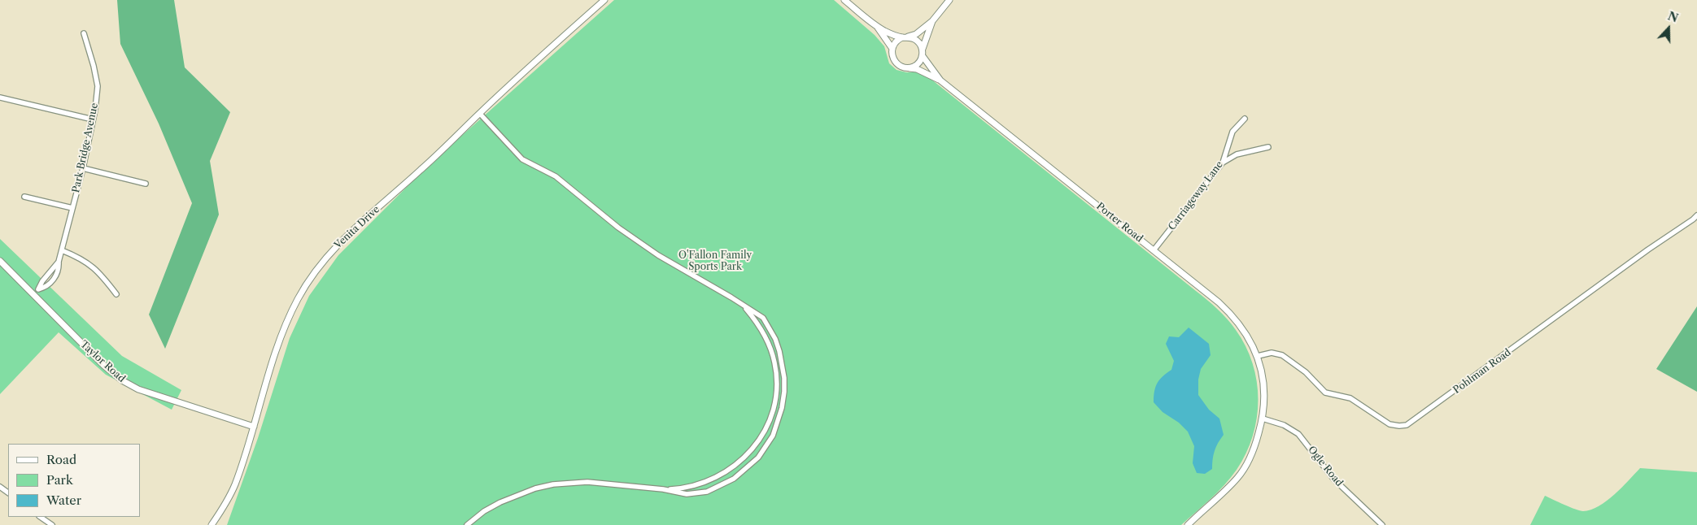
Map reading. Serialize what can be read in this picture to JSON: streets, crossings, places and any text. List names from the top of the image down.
{
  "streets": {
    "street": [
      "Park Bridge Avenue",
      "Carriageway Lane",
      "Porter Road",
      "Venita Drive",
      "Taylor Road",
      "Pohlman Road",
      "Ogle Road"
    ]
  },
  "crossings": [
    ["Park Bridge Avenue", "Taylor Road"],
    ["Carriageway Lane", "Porter Road"],
    ["Porter Road", "Pohlman Road"],
    ["Porter Road", "Ogle Road"],
    ["Venita Drive", "Taylor Road"]
  ],
  "parks": ["O'Fallon Family Sports Park"],
  "legend": ["Road", "Park", "Water"],
  "north": "top"
}
